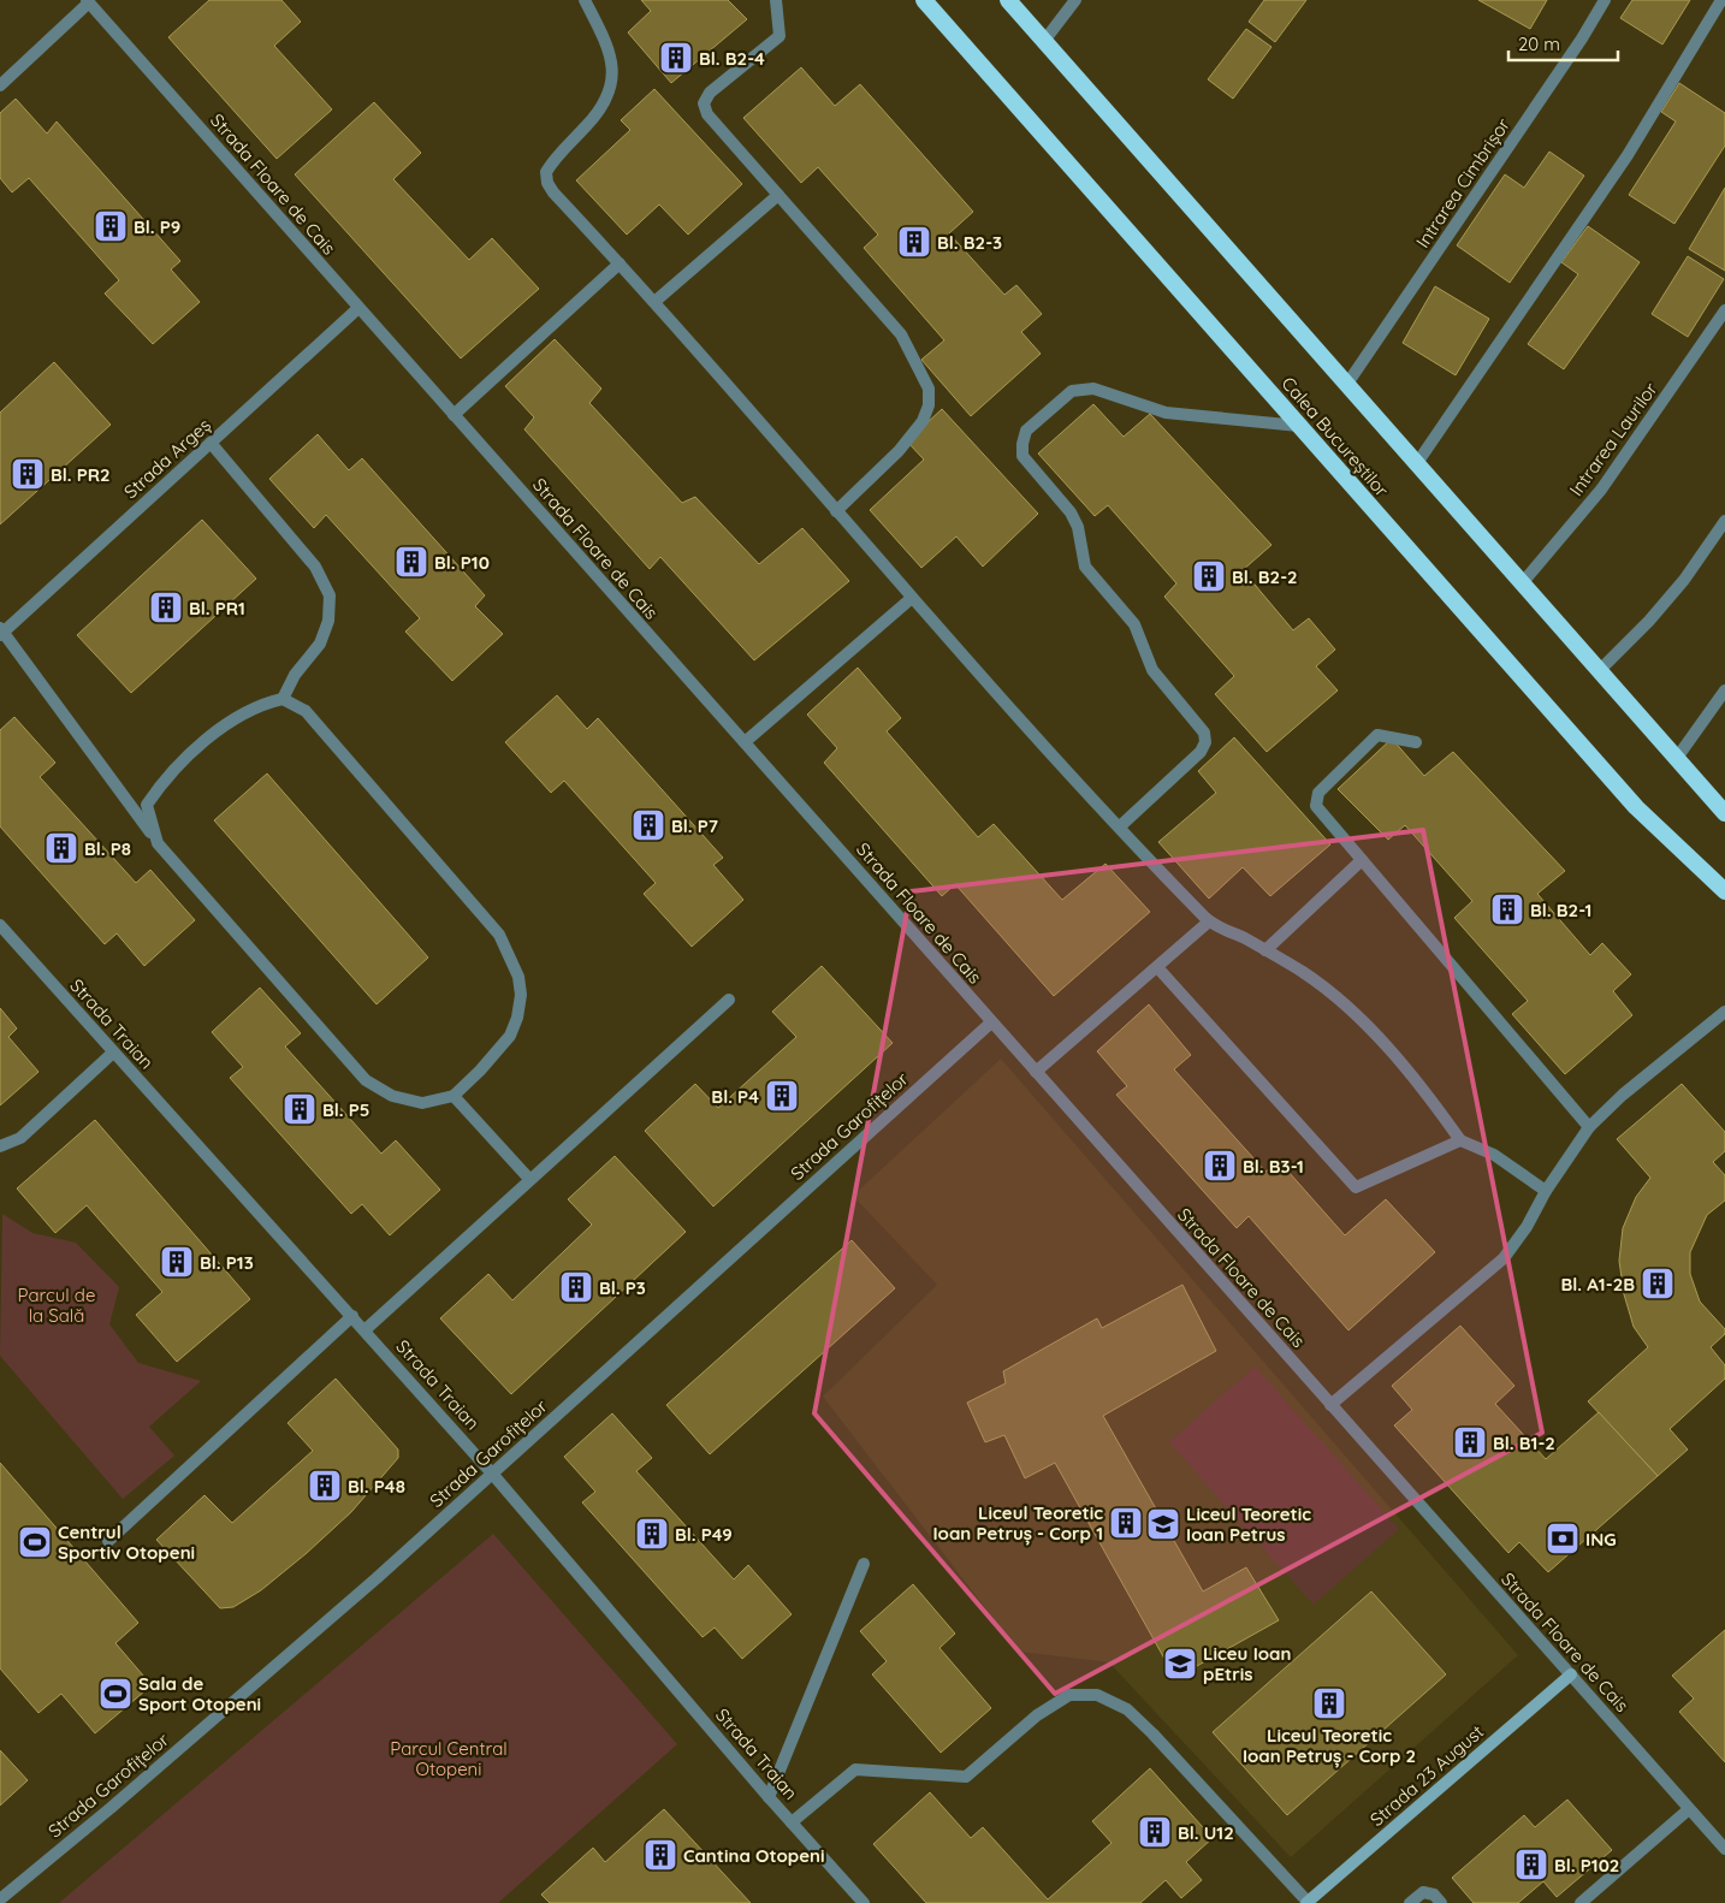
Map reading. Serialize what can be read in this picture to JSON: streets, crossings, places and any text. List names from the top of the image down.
{
  "streets": {
    "highway": ["Calea Bucureștilor"],
    "main road": ["Strada 23 August"],
    "street": [
      "Intrarea Cimbrișor",
      "Strada Floare de Cais",
      "Intrarea Laurilor",
      "Strada Argeș",
      "Strada Traian",
      "Strada Garofițelor"
    ]
  },
  "crossings": [
    ["Strada Floare de Cais", "Strada Argeș"],
    ["Strada Floare de Cais", "Strada Garofițelor"],
    ["Strada Floare de Cais", "Strada 23 August"],
    ["Strada Traian", "Strada Garofițelor"]
  ],
  "parks": ["Parcul de la Sală", "Parcul Central Otopeni"],
  "places": {
    "building": [
      "Bl. B2-4",
      "Bl. P9",
      "Bl. B2-3",
      "Bl. PR2",
      "Bl. P10",
      "Bl. B2-2",
      "Bl. PR1",
      "Bl. P7",
      "Bl. P8",
      "Bl. B2-1",
      "Bl. P4",
      "Bl. P5",
      "Bl. B3-1",
      "Bl. P13",
      "Bl. A1-2B",
      "Bl. P3",
      "Bl. B1-2",
      "Bl. P48",
      "Liceul Teoretic Ioan Petruș - Corp 1",
      "Bl. P49",
      "Liceul Teoretic Ioan Petruș - Corp 2",
      "Bl. U12",
      "Cantina Otopeni",
      "Bl. P102"
    ],
    "school or university": ["Liceul Teoretic Ioan Petrus", "Liceu Ioan pEtris"],
    "bank": ["ING"],
    "sports": ["Centrul Sportiv Otopeni", "Sala de Sport Otopeni"]
  },
  "scale_bar": "20 m"
}
